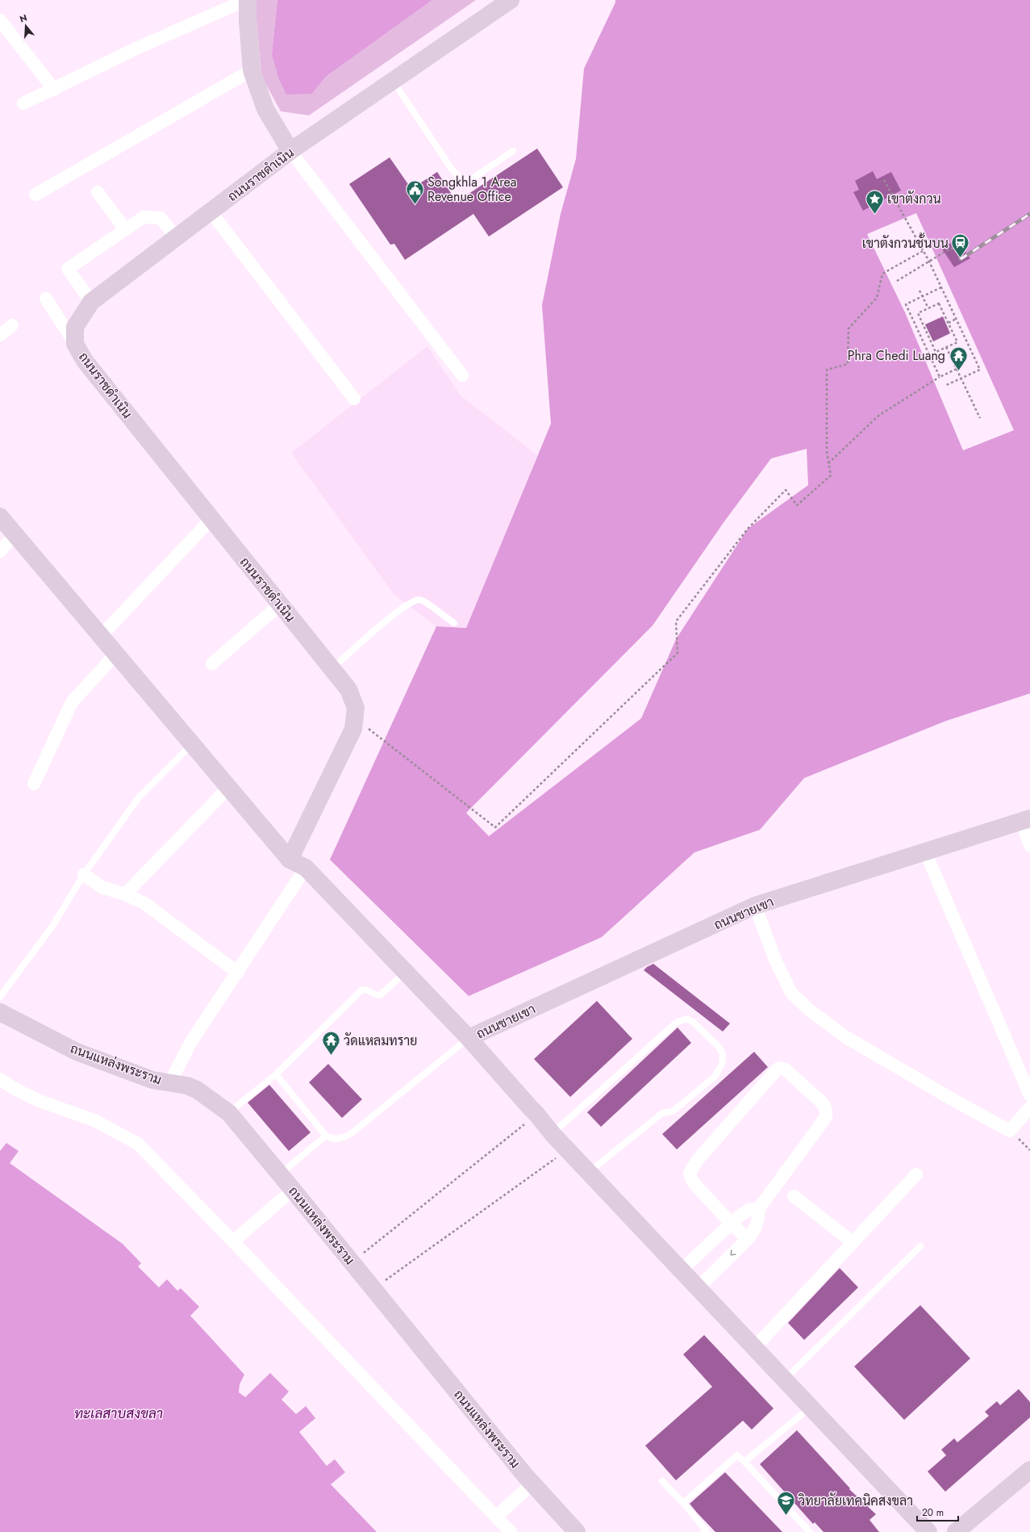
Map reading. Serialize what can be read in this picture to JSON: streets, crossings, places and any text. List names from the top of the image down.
{
  "streets": {
    "street": ["ถนนราชดำเนิน", "ถนนชายเขา", "ถนนแหล่งพระราม"]
  },
  "water": ["ทะเลสาบสงขลา"],
  "places": {
    "public building": ["Songkhla 1 Area Revenue Office"],
    "place": ["เขาตังกวน"],
    "station": ["เขาตังกวนชั้นบน"],
    "temple": ["Phra Chedi Luang", "วัดแหลมทราย"],
    "school or university": ["วิทยาลัยเทคนิคสงขลา"]
  },
  "scale_bar": "20 m",
  "north": "top"
}
